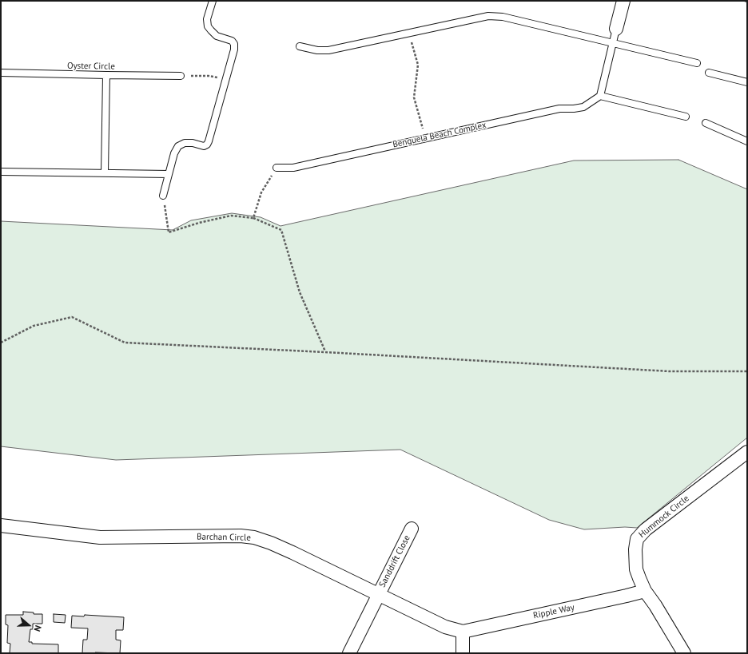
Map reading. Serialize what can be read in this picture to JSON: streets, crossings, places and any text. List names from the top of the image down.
{
  "streets": {
    "street": [
      "Hummock Circle",
      "Barchan Circle",
      "Sanddrift Close",
      "Ripple Way"
    ],
    "lane": ["Oyster Circle", "Benguela Beach Complex"]
  },
  "crossings": [
    ["Hummock Circle", "Ripple Way"],
    ["Barchan Circle", "Sanddrift Close"],
    ["Barchan Circle", "Ripple Way"]
  ],
  "north": "right"
}
